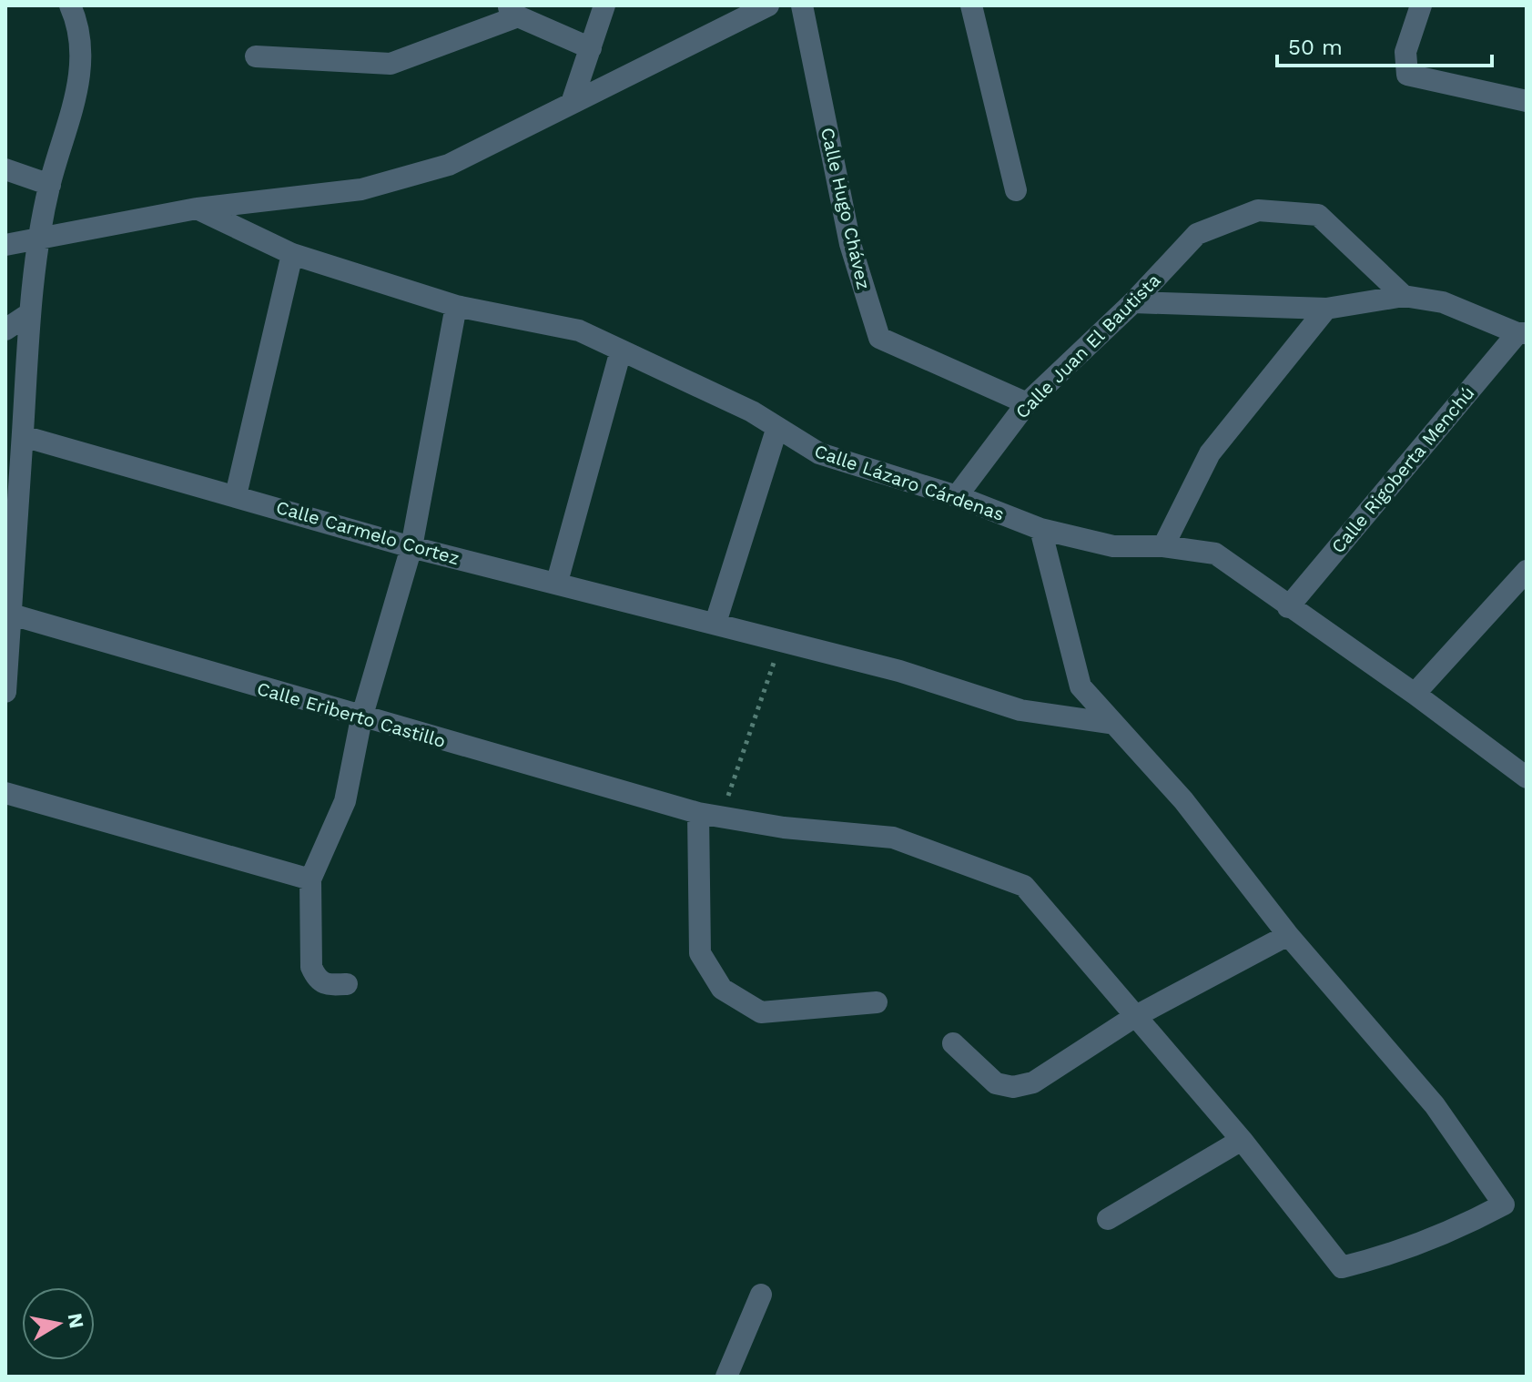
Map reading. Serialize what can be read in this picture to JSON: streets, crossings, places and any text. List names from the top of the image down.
{
  "streets": {
    "street": [
      "Calle Hugo Chávez",
      "Calle Juan El Bautista",
      "Calle Rigoberta Menchú",
      "Calle Lázaro Cárdenas",
      "Calle Carmelo Cortez",
      "Calle Eriberto Castillo"
    ]
  },
  "crossings": [
    ["Calle Hugo Chávez", "Calle Juan El Bautista"],
    ["Calle Juan El Bautista", "Calle Lázaro Cárdenas"],
    ["Calle Rigoberta Menchú", "Calle Lázaro Cárdenas"]
  ],
  "scale_bar": "50 m",
  "north": "right"
}
